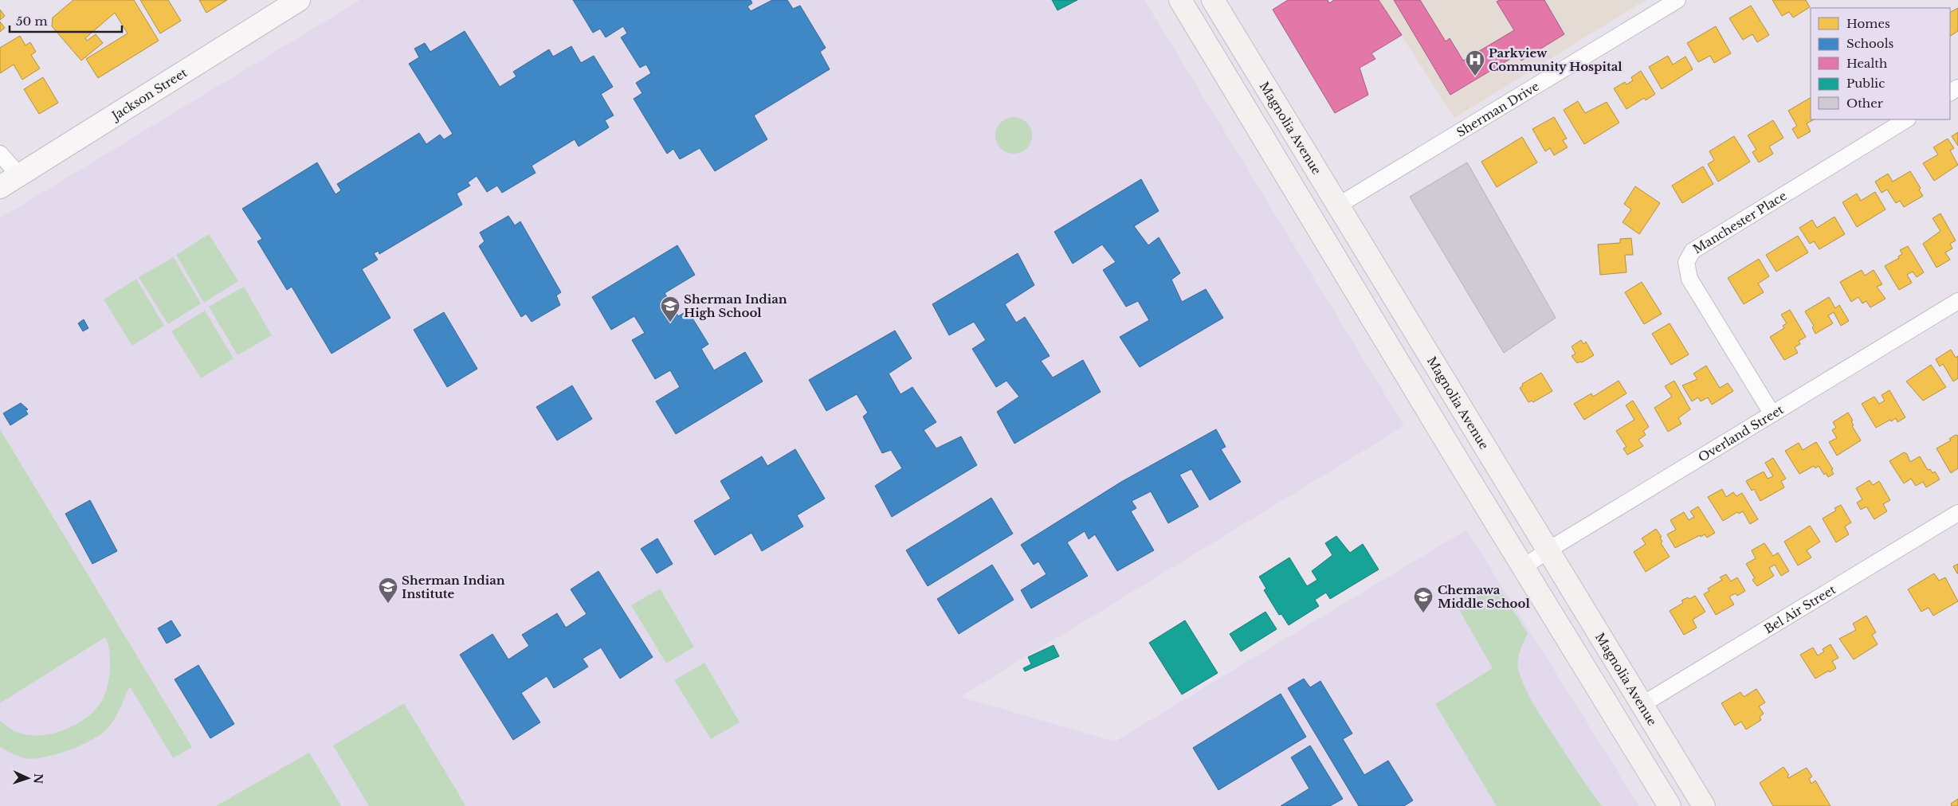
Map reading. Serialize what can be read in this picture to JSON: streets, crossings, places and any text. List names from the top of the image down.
{
  "streets": {
    "main road": ["Magnolia Avenue"],
    "street": [
      "Jackson Street",
      "Sherman Drive",
      "Manchester Place",
      "Overland Street",
      "Bel Air Street"
    ]
  },
  "crossings": [
    ["Sherman Drive", "Magnolia Avenue"],
    ["Magnolia Avenue", "Overland Street"],
    ["Magnolia Avenue", "Bel Air Street"],
    ["Manchester Place", "Overland Street"]
  ],
  "places": {
    "hospital": ["Parkview Community Hospital"],
    "school or university": ["Sherman Indian High School", "Sherman Indian Institute", "Chemawa Middle School"]
  },
  "legend": [
    "Homes",
    "Schools",
    "Health",
    "Public",
    "Other"
  ],
  "scale_bar": "50 m",
  "north": "right"
}
